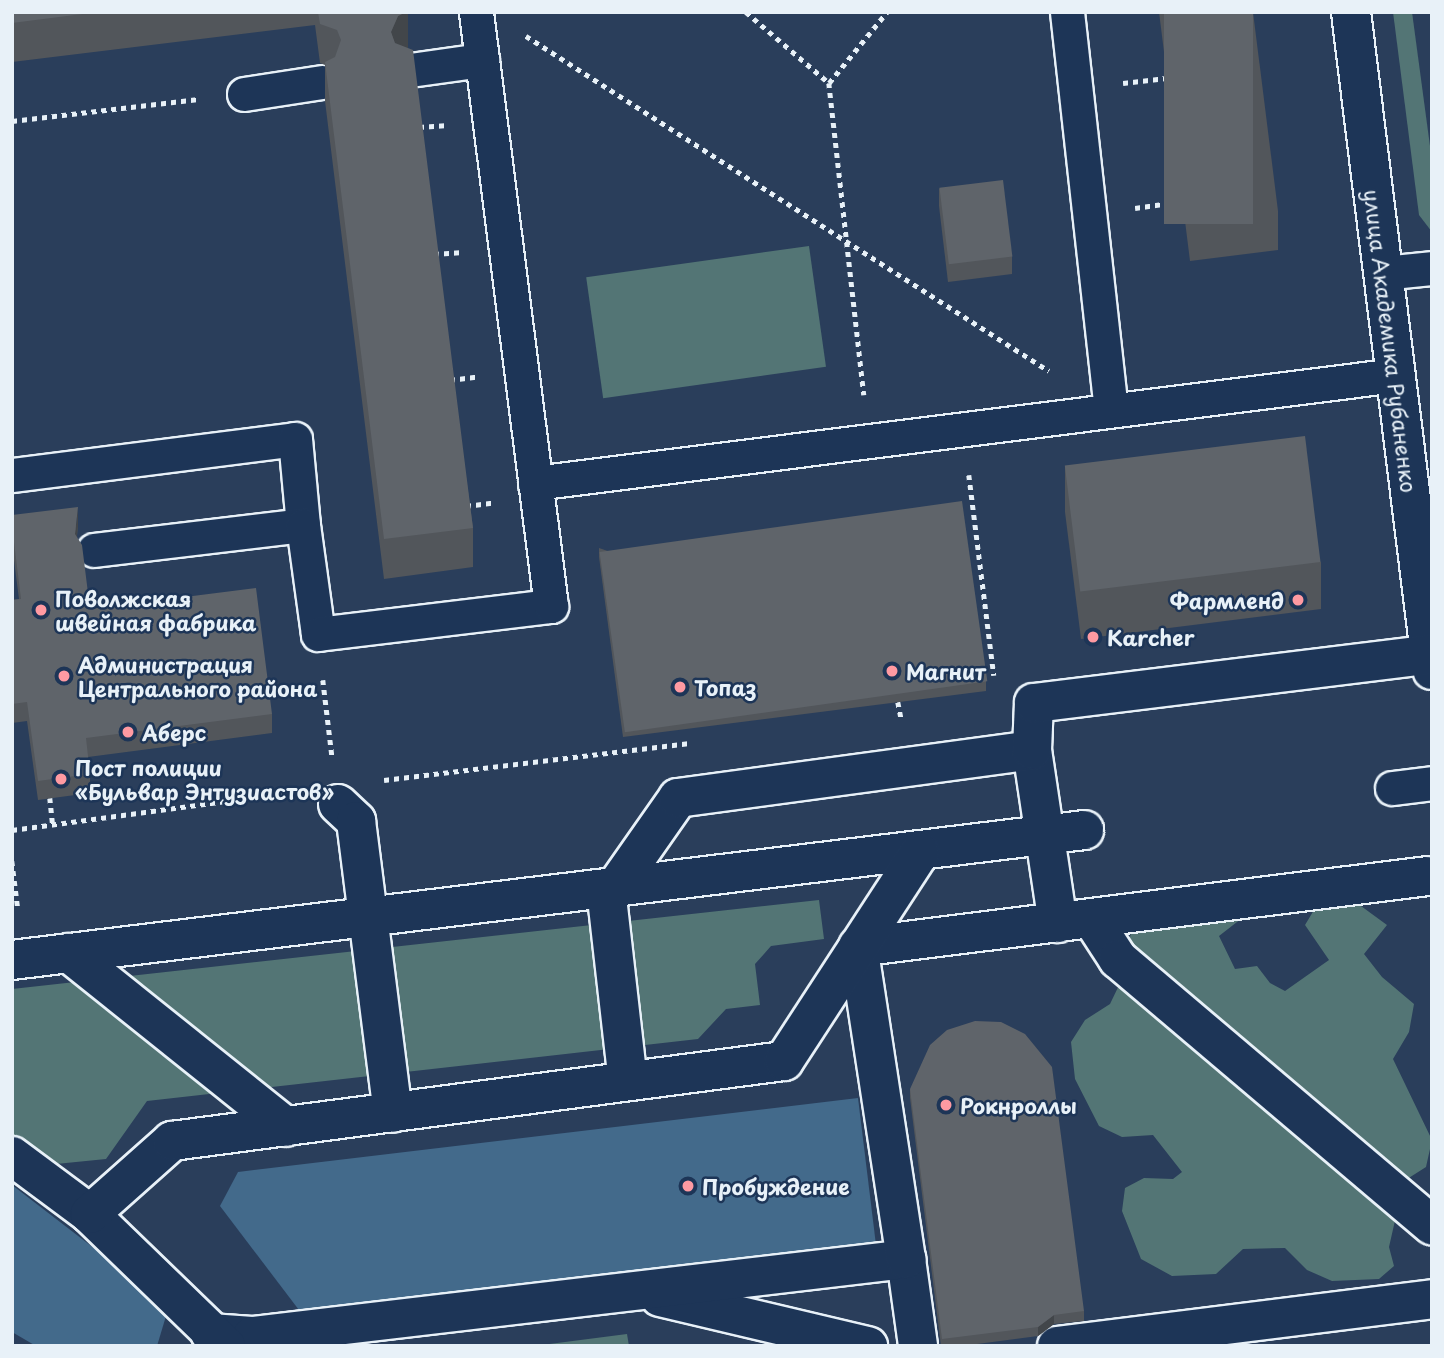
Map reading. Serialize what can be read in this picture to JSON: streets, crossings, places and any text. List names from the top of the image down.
{
  "streets": {
    "street": ["улица Академика Рубаненко"]
  },
  "places": [
    "Фармленд",
    "Поволжская швейная фабрика",
    "Karcher",
    "Магнит",
    "Администрация Центрального района",
    "Топаз",
    "Аберс",
    "Пост полиции «Бульвар Энтузиастов»",
    "Рокнроллы",
    "Пробуждение"
  ]
}
